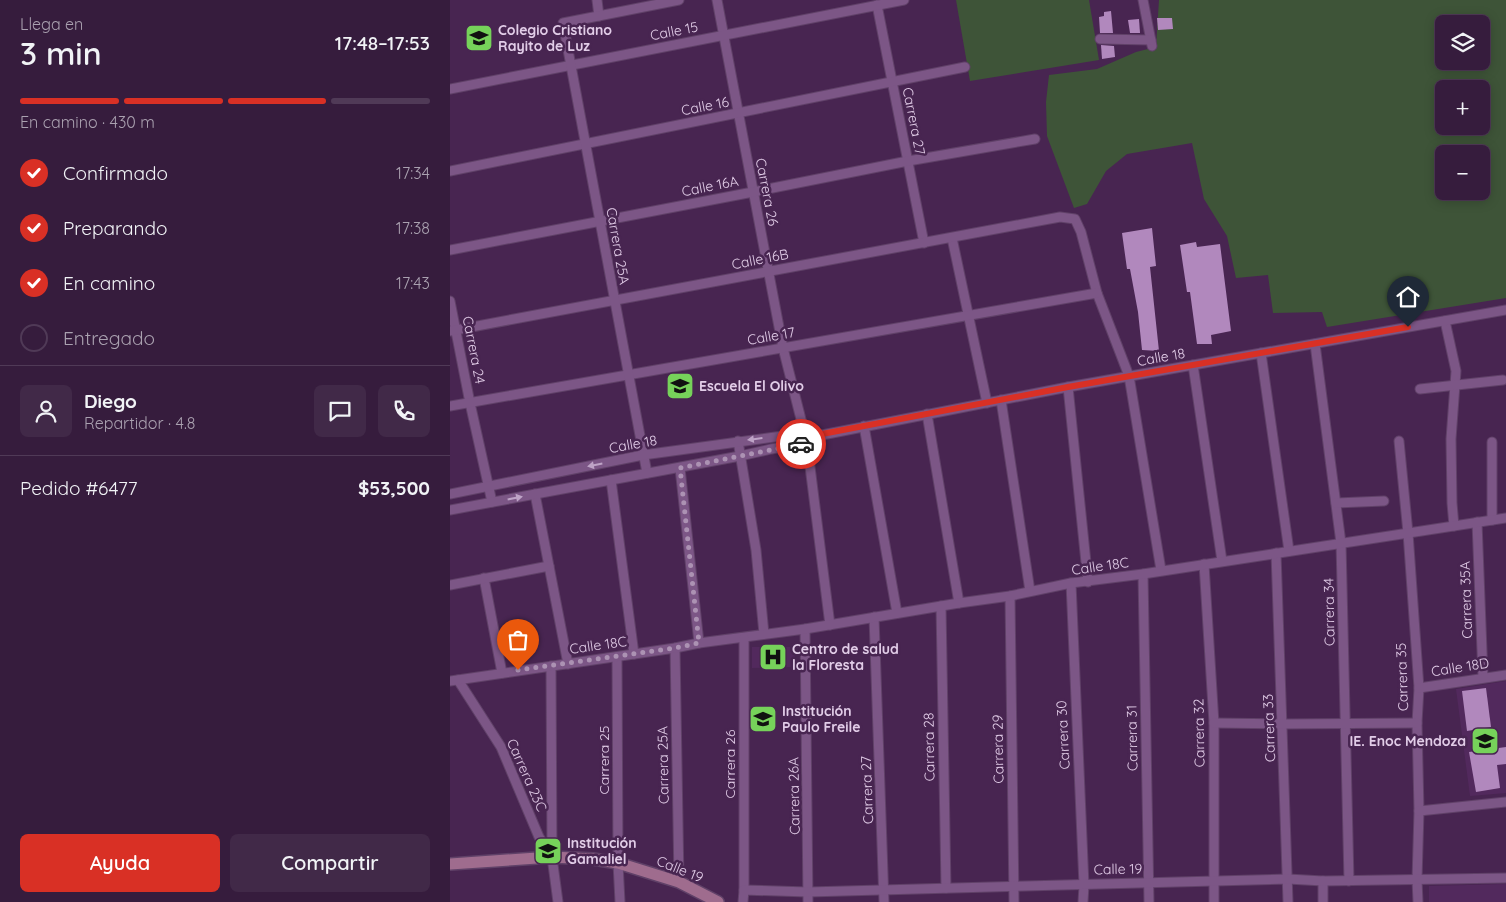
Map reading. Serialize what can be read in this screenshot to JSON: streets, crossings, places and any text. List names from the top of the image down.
{
  "streets": {
    "street": [
      "Calle 15",
      "Calle 16",
      "Carrera 27",
      "Calle 16A",
      "Carrera 26",
      "Carrera 25A",
      "Calle 16B",
      "Calle 17",
      "Carrera 24",
      "Calle 18",
      "Calle 18C",
      "Carrera 35A",
      "Carrera 34",
      "Calle 18D",
      "Carrera 35",
      "Carrera 33",
      "Carrera 32",
      "Carrera 30",
      "Carrera 31",
      "Carrera 28",
      "Carrera 29",
      "Carrera 25",
      "Carrera 23C",
      "Carrera 26A",
      "Calle 19"
    ]
  },
  "crossings": [
    ["Calle 15", "Carrera 27"],
    ["Calle 15", "Carrera 26"],
    ["Calle 15", "Carrera 25A"],
    ["Calle 16", "Carrera 27"],
    ["Calle 16", "Carrera 26"],
    ["Calle 16", "Carrera 25A"],
    ["Carrera 27", "Calle 16A"],
    ["Carrera 27", "Calle 16B"],
    ["Carrera 27", "Calle 18C"],
    ["Carrera 27", "Calle 19"],
    ["Calle 16A", "Carrera 26"],
    ["Calle 16A", "Carrera 25A"],
    ["Carrera 26", "Calle 16B"],
    ["Carrera 26", "Calle 17"],
    ["Carrera 26", "Calle 18"],
    ["Carrera 26", "Calle 18C"],
    ["Carrera 26", "Calle 19"],
    ["Carrera 25A", "Calle 16B"],
    ["Carrera 25A", "Calle 17"],
    ["Carrera 25A", "Calle 18"],
    ["Carrera 25A", "Calle 18C"],
    ["Carrera 25A", "Calle 19"],
    ["Calle 16B", "Calle 17"],
    ["Calle 16B", "Carrera 24"],
    ["Calle 17", "Carrera 24"],
    ["Carrera 24", "Calle 18"],
    ["Calle 18", "Carrera 34"],
    ["Calle 18C", "Carrera 35A"],
    ["Calle 18C", "Carrera 34"],
    ["Calle 18C", "Carrera 35"],
    ["Calle 18C", "Carrera 33"],
    ["Calle 18C", "Carrera 32"],
    ["Calle 18C", "Carrera 30"],
    ["Calle 18C", "Carrera 31"],
    ["Calle 18C", "Carrera 28"],
    ["Calle 18C", "Carrera 29"],
    ["Calle 18C", "Carrera 25"],
    ["Calle 18C", "Carrera 23C"],
    ["Calle 18C", "Carrera 26A"],
    ["Carrera 35A", "Calle 18D"],
    ["Carrera 34", "Calle 19"],
    ["Calle 18D", "Carrera 35"],
    ["Carrera 35", "Calle 19"],
    ["Carrera 33", "Calle 19"],
    ["Carrera 32", "Calle 19"],
    ["Carrera 30", "Calle 19"],
    ["Carrera 31", "Calle 19"],
    ["Carrera 28", "Calle 19"],
    ["Carrera 29", "Calle 19"],
    ["Carrera 25", "Calle 19"],
    ["Carrera 23C", "Calle 19"],
    ["Carrera 26A", "Calle 19"]
  ],
  "places": {
    "school or university": [
      "Colegio Cristiano Rayito de Luz",
      "Escuela El Olivo",
      "Institución Paulo Freile",
      "IE. Enoc Mendoza",
      "Institución Gamaliel"
    ],
    "hospital": ["Centro de salud la Floresta"]
  },
  "page": {
    "heading": ["3 min", "Llega en", "17:48–17:53"],
    "panel": [
      "Diego",
      "Repartidor · 4.8",
      "Pedido #6477",
      "$53,500"
    ],
    "map_buttons": ["+", "−"],
    "bar": "En camino · 430 m",
    "list": [
      ["Confirmado", "17:34"],
      ["Preparando", "17:38"],
      ["En camino", "17:43"],
      "Entregado"
    ],
    "buttons": ["Ayuda", "Compartir"]
  }
}
